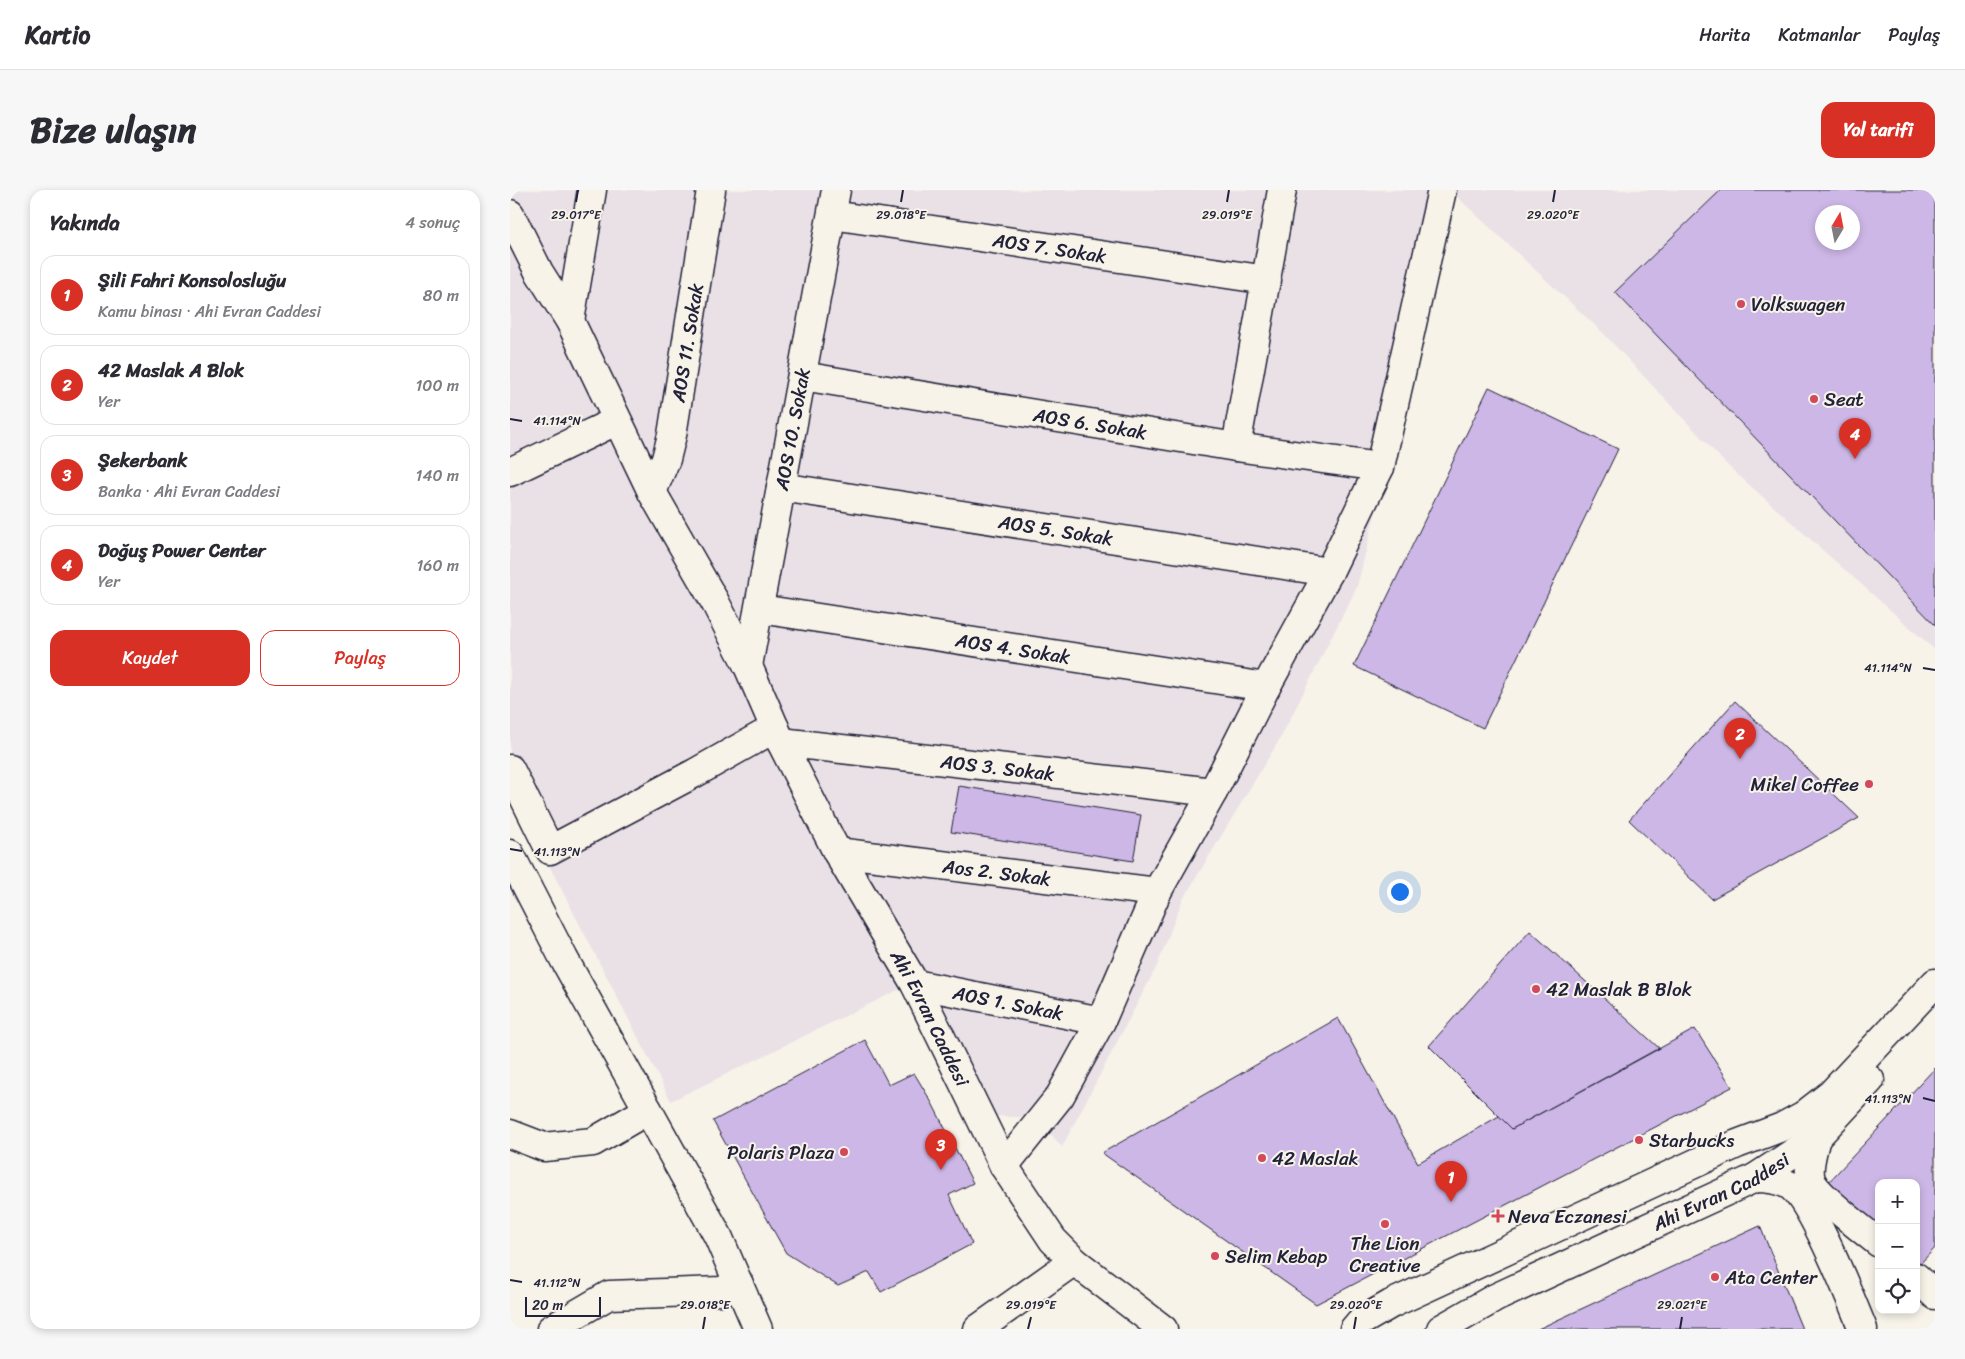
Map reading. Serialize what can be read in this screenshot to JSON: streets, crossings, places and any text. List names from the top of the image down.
{
  "streets": {
    "street": [
      "AOS 7. Sokak",
      "AOS 11. Sokak",
      "AOS 6. Sokak",
      "AOS 10. Sokak",
      "AOS 5. Sokak",
      "AOS 4. Sokak",
      "AOS 3. Sokak",
      "Aos 2. Sokak",
      "AOS 1. Sokak",
      "Ahi Evran Caddesi"
    ]
  },
  "crossings": [
    ["AOS 7. Sokak", "AOS 10. Sokak"],
    ["AOS 11. Sokak", "Ahi Evran Caddesi"],
    ["AOS 6. Sokak", "AOS 10. Sokak"],
    ["AOS 10. Sokak", "AOS 5. Sokak"],
    ["AOS 10. Sokak", "AOS 4. Sokak"],
    ["AOS 10. Sokak", "Ahi Evran Caddesi"],
    ["AOS 3. Sokak", "Ahi Evran Caddesi"],
    ["Aos 2. Sokak", "Ahi Evran Caddesi"],
    ["AOS 1. Sokak", "Ahi Evran Caddesi"]
  ],
  "places": {
    "other": [
      "Volkswagen",
      "Seat",
      "Mikel Coffee",
      "42 Maslak B Blok",
      "Starbucks",
      "Polaris Plaza",
      "42 Maslak",
      "The Lion Creative",
      "Selim Kebap",
      "Ata Center"
    ],
    "health": ["Neva Eczanesi"]
  },
  "scale_bar": "20 m",
  "north": "top",
  "page": {
    "header": "Kartio",
    "nav": ["Harita", "Katmanlar", "Paylaş"],
    "title": "Bize ulaşın",
    "buttons": [
      "Yol tarifi",
      ["Kaydet", "Paylaş"]
    ],
    "heading": ["Yakında", "4 sonuç"],
    "list": [
      {
        "mark": "1",
        "name": "Şili Fahri Konsolosluğu",
        "note": "Kamu binası · Ahi Evran Caddesi",
        "value": "80 m"
      },
      {
        "mark": "2",
        "name": "42 Maslak A Blok",
        "note": "Yer",
        "value": "100 m"
      },
      {
        "mark": "3",
        "name": "Şekerbank",
        "note": "Banka · Ahi Evran Caddesi",
        "value": "140 m"
      },
      {
        "mark": "4",
        "name": "Doğuş Power Center",
        "note": "Yer",
        "value": "160 m"
      }
    ],
    "pins": [
      "4",
      "2",
      "3",
      "1"
    ],
    "map_buttons": ["+", "−"],
    "scale": "20 m"
  },
  "coordinates": [
    "29.017°E",
    "29.018°E",
    "29.019°E",
    "29.020°E",
    "41.114°N",
    "41.113°N",
    "41.112°N",
    "29.021°E"
  ]
}
